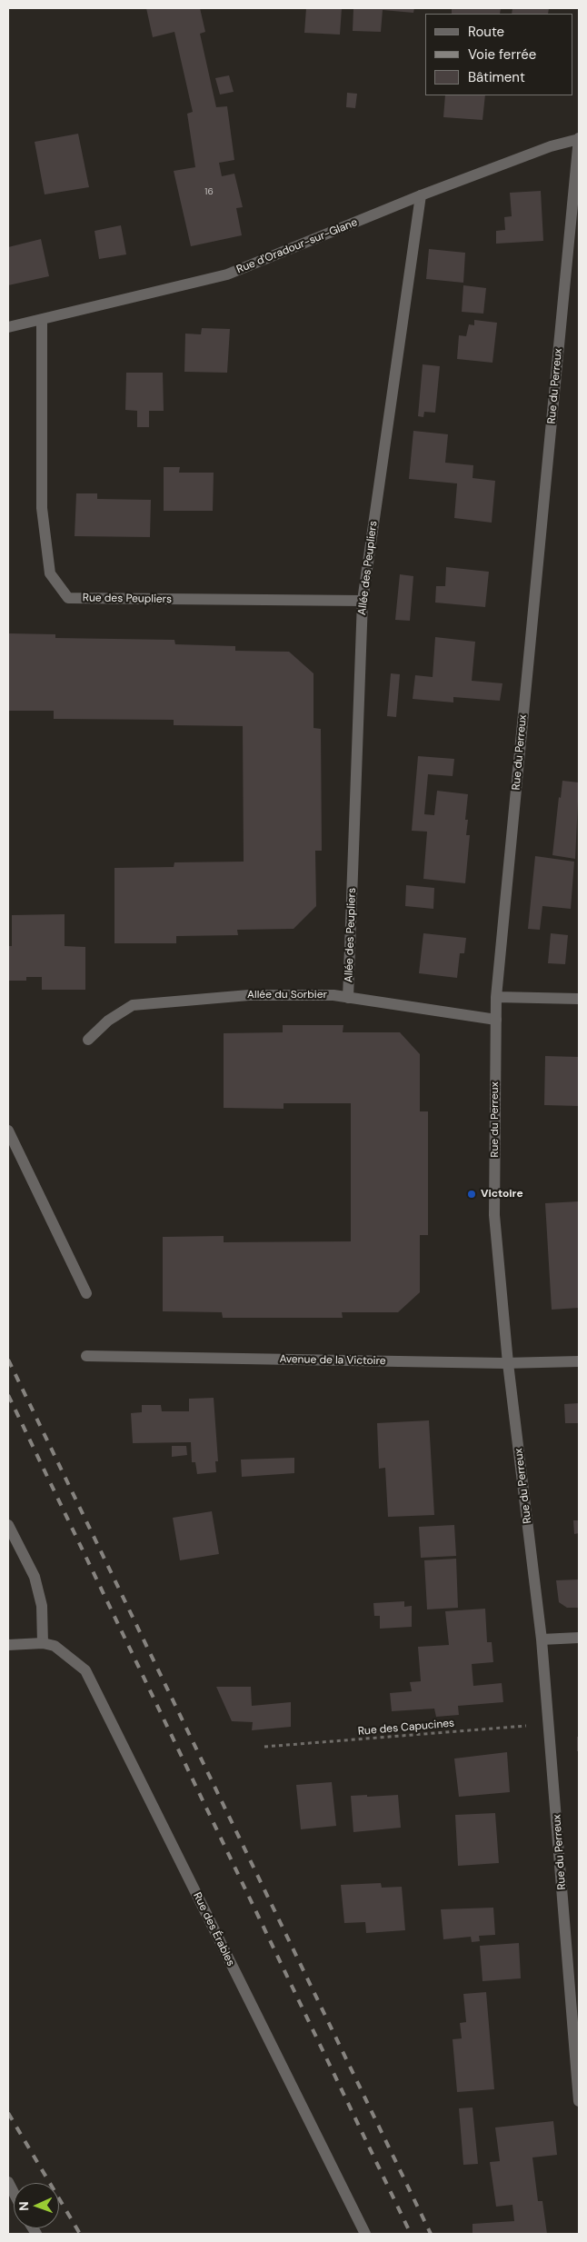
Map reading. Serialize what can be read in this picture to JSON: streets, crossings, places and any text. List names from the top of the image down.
{
  "streets": {
    "street": [
      "Rue d'Oradour-sur-Glane",
      "Rue du Perreux",
      "Allée des Peupliers",
      "Rue des Peupliers",
      "Allée du Sorbier",
      "Avenue de la Victoire",
      "Rue des Érables"
    ],
    "path": ["Rue des Capucines"]
  },
  "crossings": [
    ["Rue d'Oradour-sur-Glane", "Rue du Perreux"],
    ["Rue d'Oradour-sur-Glane", "Allée des Peupliers"],
    ["Rue d'Oradour-sur-Glane", "Rue des Peupliers"],
    ["Rue du Perreux", "Allée du Sorbier"],
    ["Rue du Perreux", "Avenue de la Victoire"],
    ["Rue du Perreux", "Rue des Capucines"],
    ["Allée des Peupliers", "Rue des Peupliers"],
    ["Allée des Peupliers", "Allée du Sorbier"]
  ],
  "places": ["Victoire"],
  "house_numbers": ["16"],
  "legend": ["Route", "Voie ferrée", "Bâtiment"],
  "north": "left"
}
